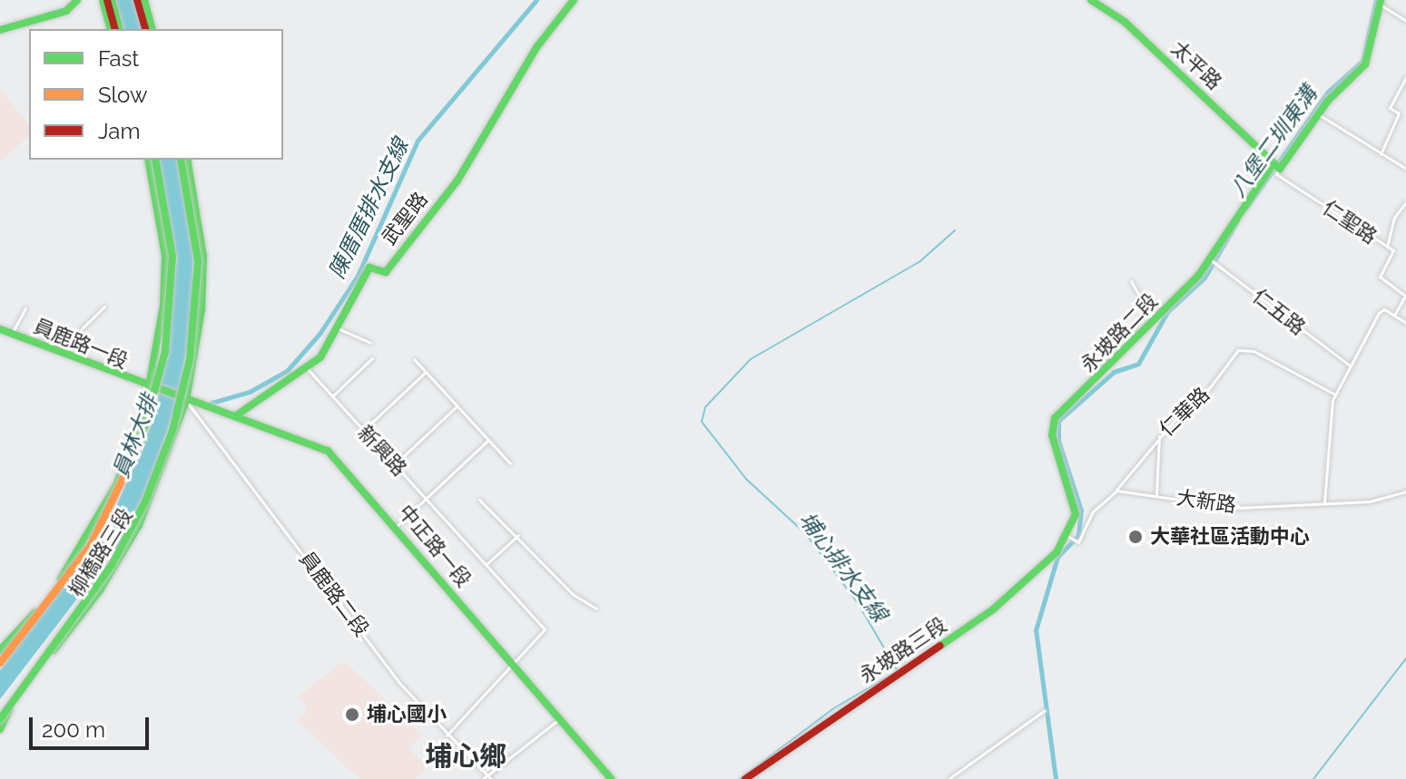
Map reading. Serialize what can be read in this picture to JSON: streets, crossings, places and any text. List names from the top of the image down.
{
  "streets": {
    "main road": [
      "太平路",
      "武聖路",
      "永坡路二段",
      "員鹿路一段",
      "中正路一段",
      "柳橋路三段",
      "永坡路三段"
    ],
    "street": [
      "仁聖路",
      "仁五路",
      "仁華路",
      "新興路",
      "大新路",
      "員鹿路二段"
    ]
  },
  "crossings": [
    ["太平路", "仁聖路"],
    ["太平路", "永坡路二段"],
    ["武聖路", "新興路"],
    ["武聖路", "中正路一段"],
    ["仁聖路", "永坡路二段"],
    ["仁五路", "永坡路二段"],
    ["永坡路二段", "永坡路三段"],
    ["員鹿路一段", "中正路一段"],
    ["員鹿路一段", "柳橋路三段"],
    ["仁華路", "大新路"],
    ["新興路", "中正路一段"],
    ["中正路一段", "柳橋路三段"],
    ["中正路一段", "員鹿路二段"],
    ["柳橋路三段", "員鹿路二段"]
  ],
  "districts": ["埔心鄉"],
  "water": [
    "八堡二圳東溝",
    "陳厝厝排水支線",
    "員林大排",
    "埔心排水支線"
  ],
  "places": ["大華社區活動中心", "埔心國小"],
  "legend": ["Fast", "Slow", "Jam"],
  "scale_bar": "200 m"
}
